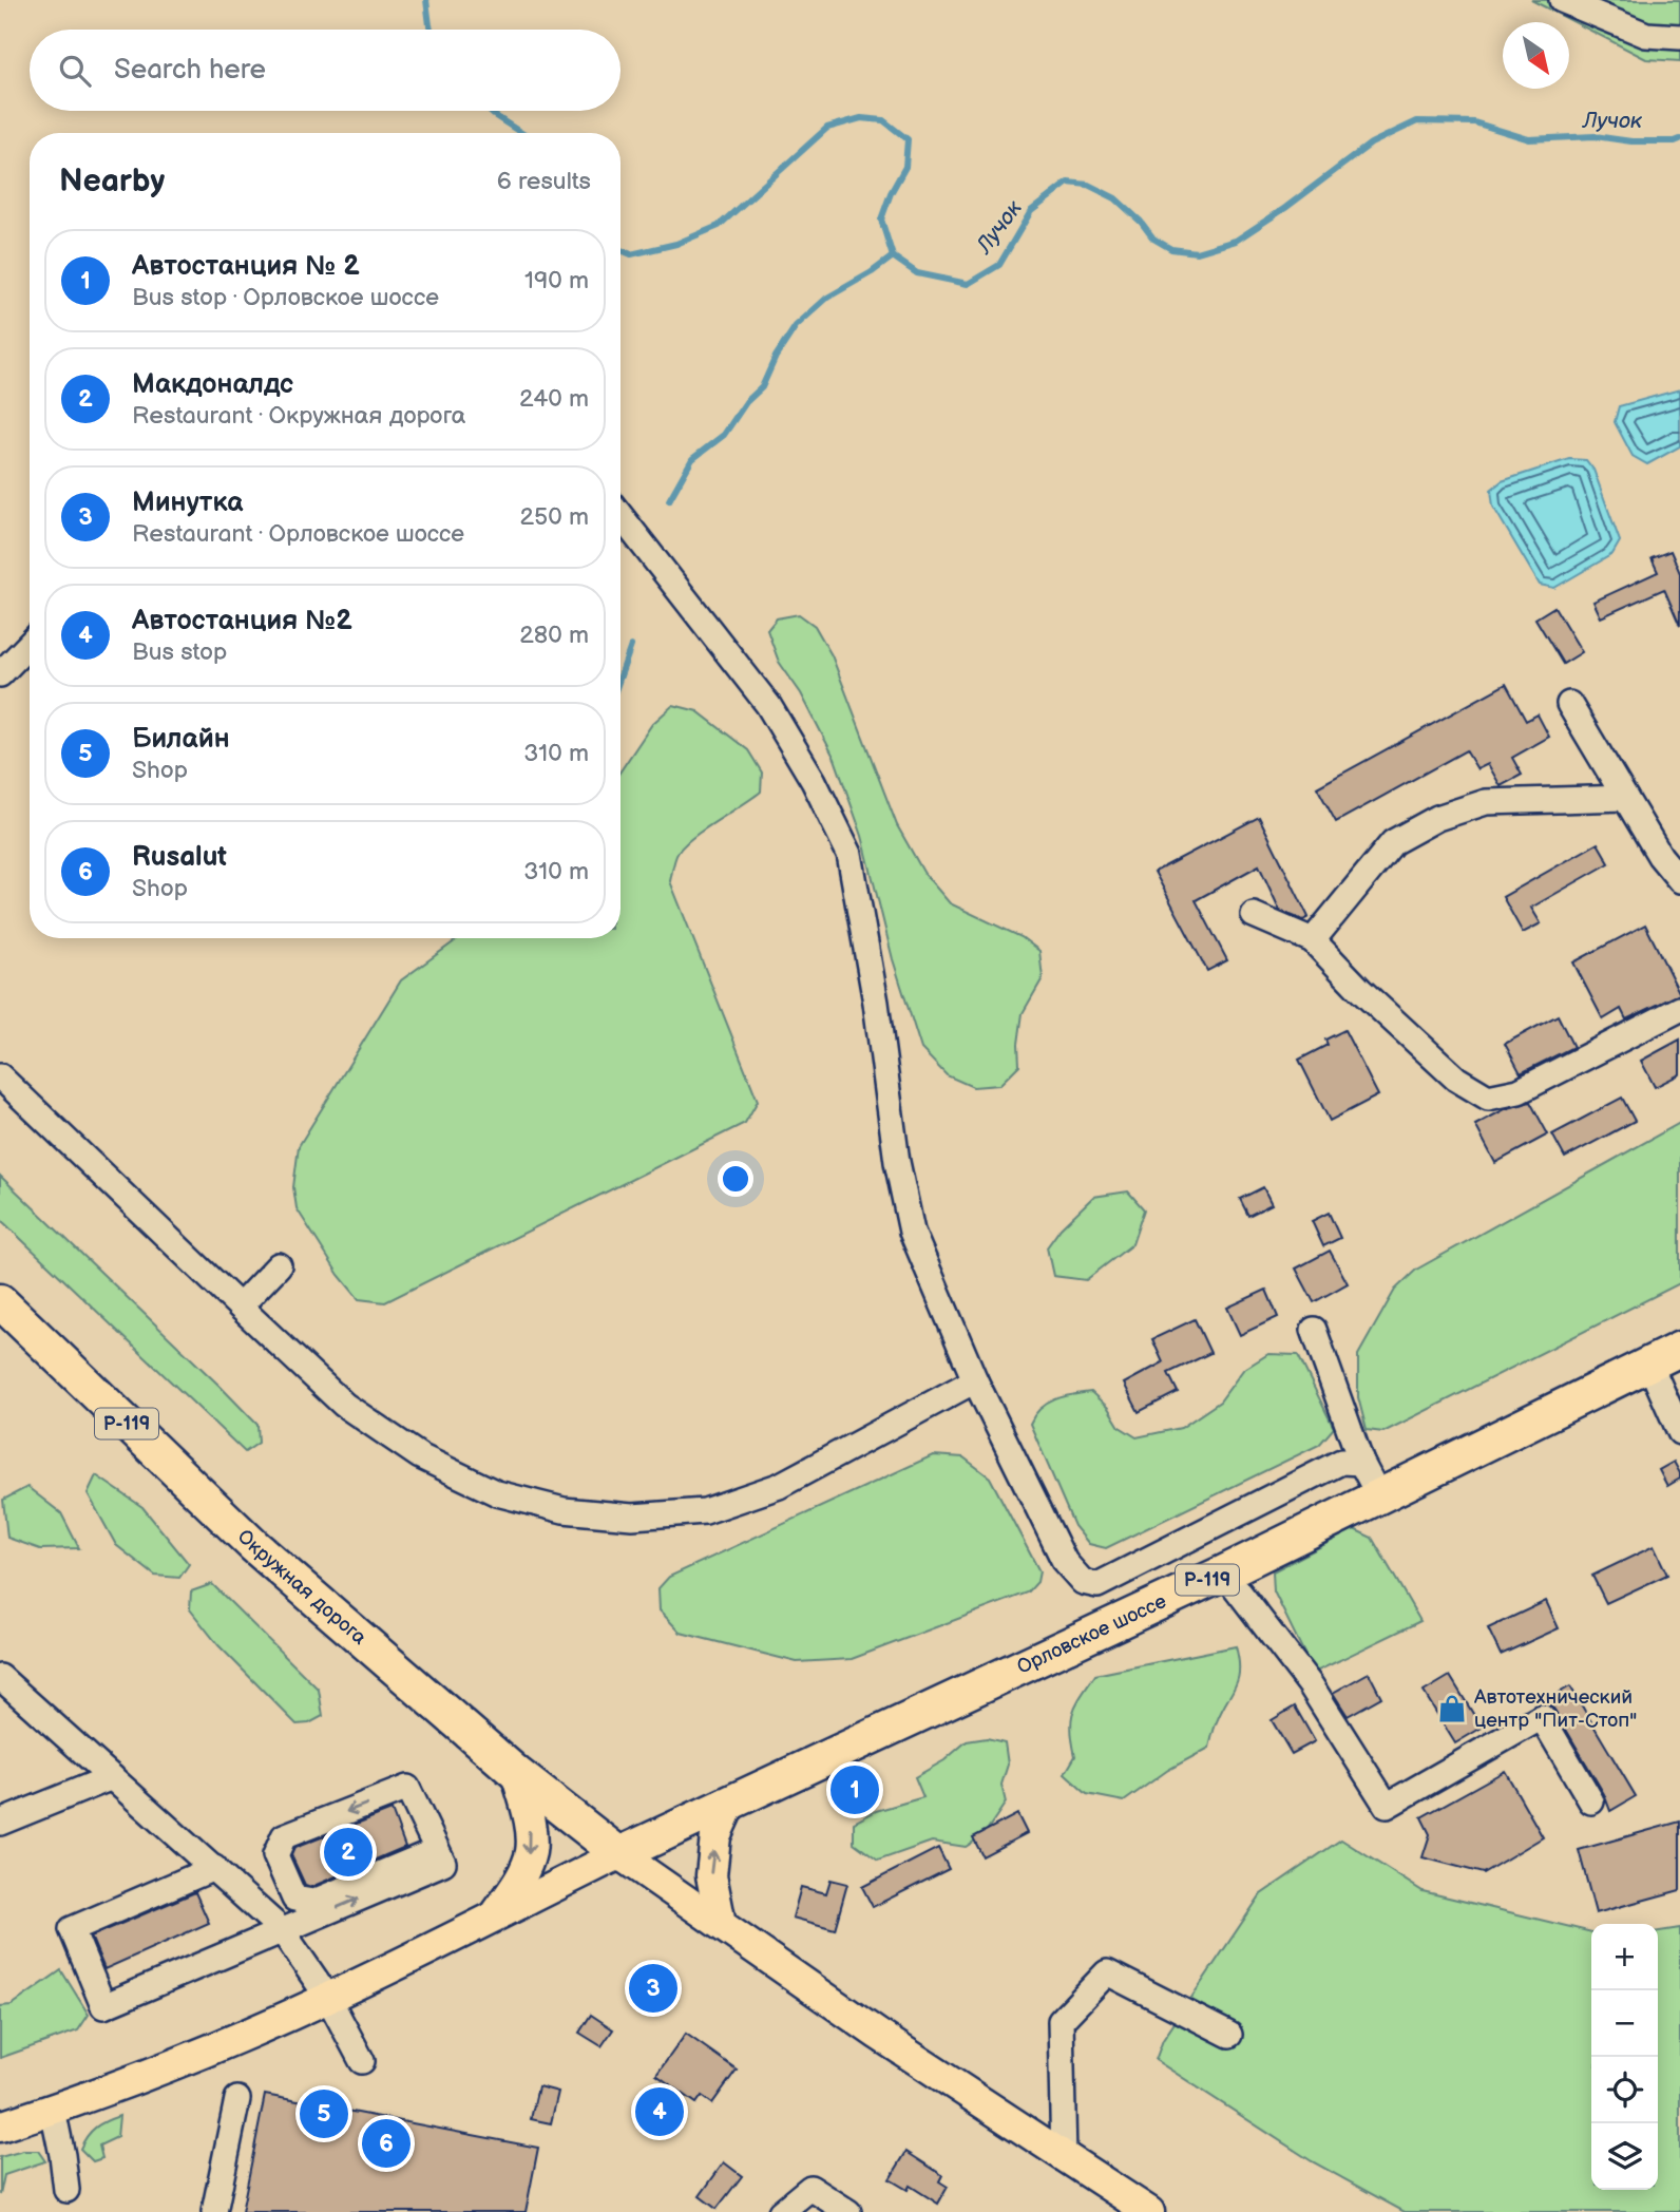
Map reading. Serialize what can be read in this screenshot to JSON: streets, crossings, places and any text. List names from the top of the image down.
{
  "streets": {
    "highway": ["Р-119", "Окружная дорога", "Орловское шоссе"]
  },
  "crossings": [
    ["Окружная дорога", "Орловское шоссе"]
  ],
  "water": ["Лучок"],
  "places": {
    "shop": ["Автотехнический центр \"Пит-Стоп\""]
  },
  "north": "bottom right",
  "page": {
    "search": "Search here",
    "heading": ["Nearby", "6 results"],
    "list": [
      {
        "mark": "1",
        "name": "Автостанция № 2",
        "note": "Bus stop · Орловское шоссе",
        "value": "190 m"
      },
      {
        "mark": "2",
        "name": "Макдоналдс",
        "note": "Restaurant · Окружная дорога",
        "value": "240 m"
      },
      {
        "mark": "3",
        "name": "Минутка",
        "note": "Restaurant · Орловское шоссе",
        "value": "250 m"
      },
      {
        "mark": "4",
        "name": "Автостанция №2",
        "note": "Bus stop",
        "value": "280 m"
      },
      {
        "mark": "5",
        "name": "Билайн",
        "note": "Shop",
        "value": "310 m"
      },
      {
        "mark": "6",
        "name": "Rusalut",
        "note": "Shop",
        "value": "310 m"
      }
    ],
    "pins": [
      "1",
      "2",
      "3",
      "4",
      "5",
      "6"
    ],
    "map_buttons": ["+", "−"]
  }
}
